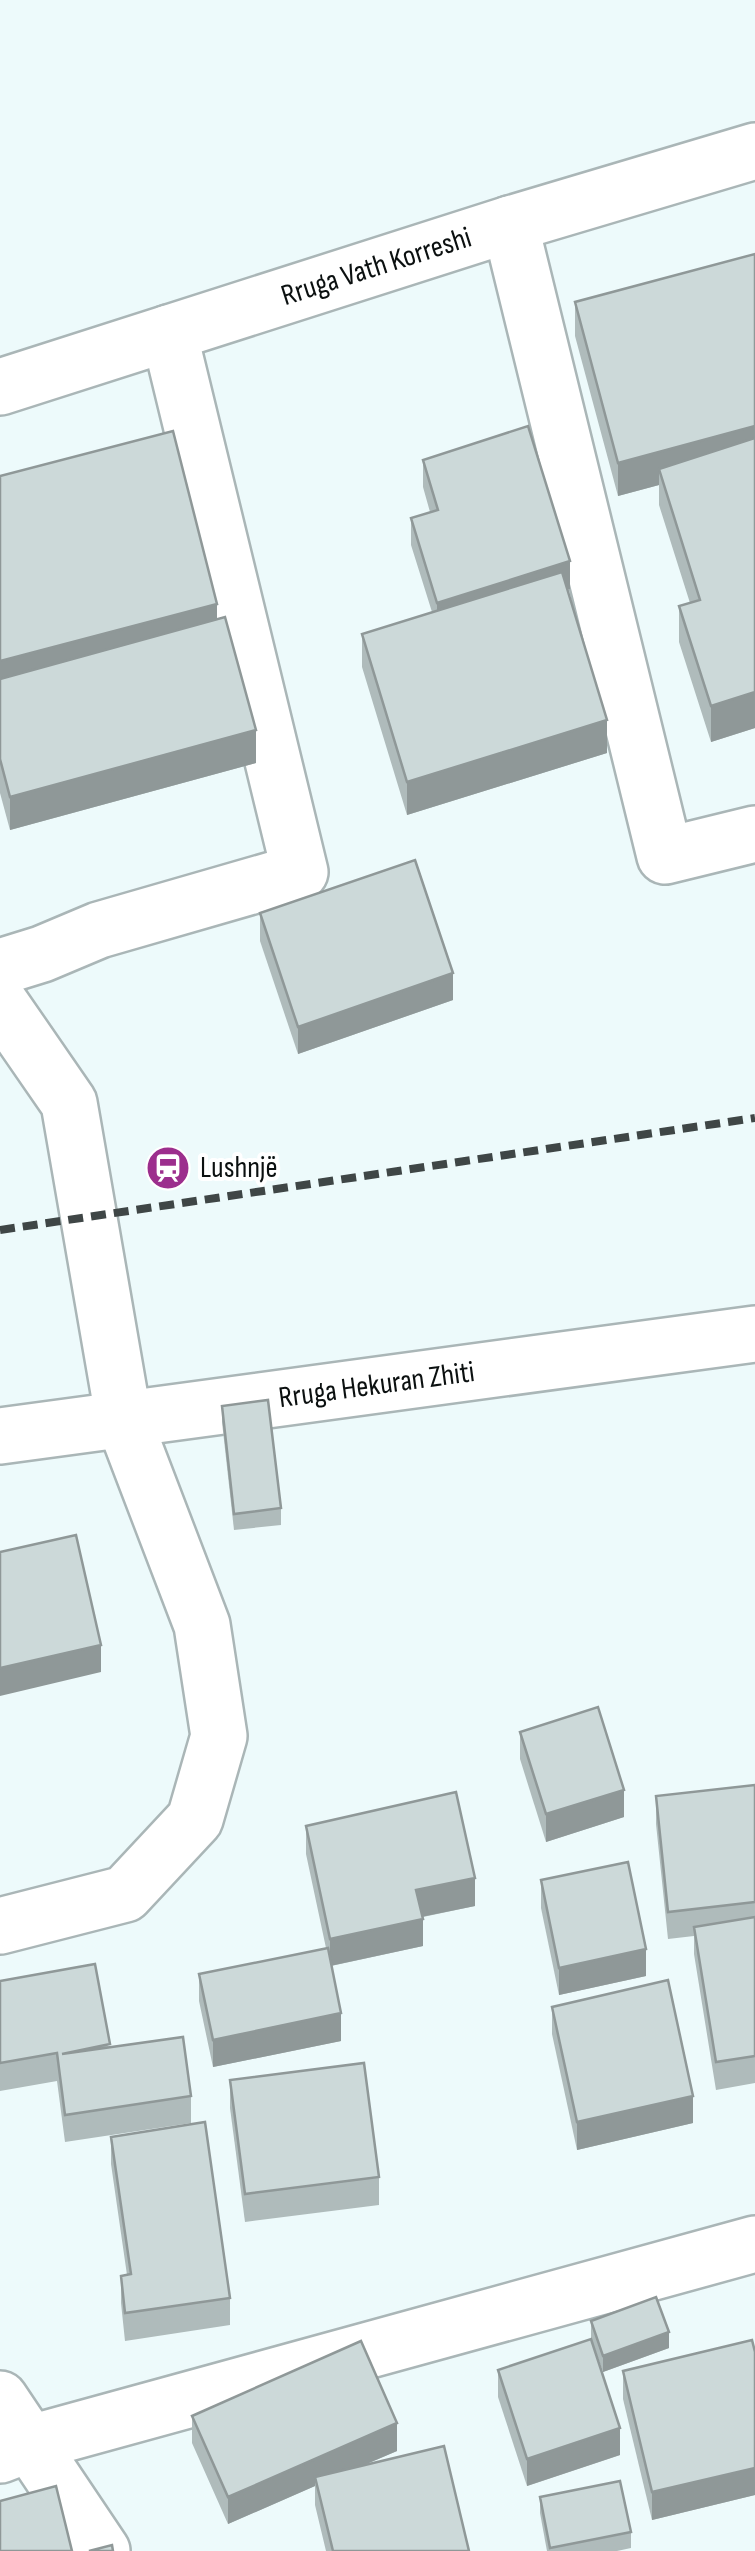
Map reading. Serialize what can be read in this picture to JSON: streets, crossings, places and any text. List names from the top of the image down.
{
  "streets": {
    "street": ["Rruga Vath Korreshi", "Rruga Hekuran Zhiti"]
  },
  "places": {
    "station": ["Lushnjë"]
  }
}
